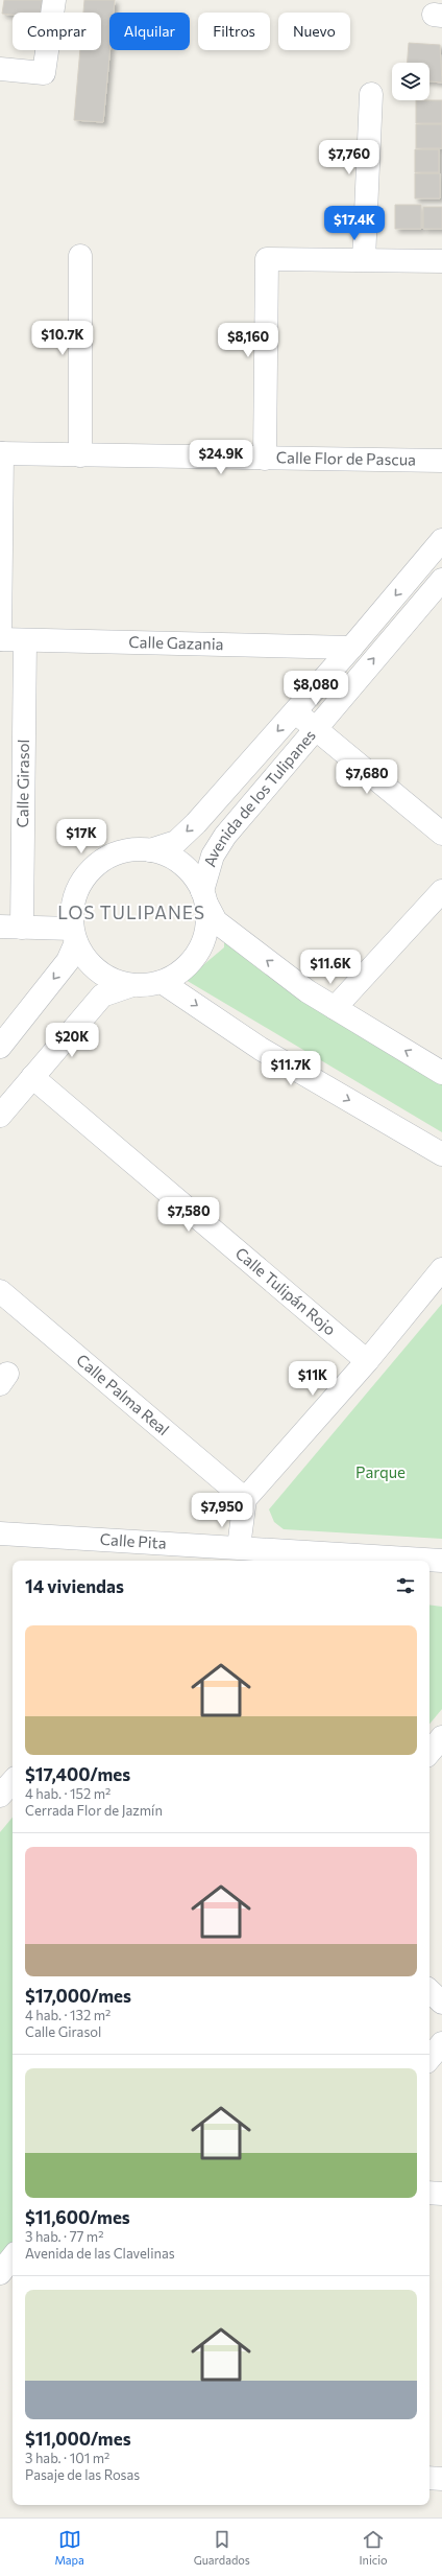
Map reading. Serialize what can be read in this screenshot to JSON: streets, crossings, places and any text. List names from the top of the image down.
{
  "streets": {
    "street": [
      "Calle Flor de Pascua",
      "Calle Gazania",
      "Calle Girasol",
      "Avenida de los Tulipanes",
      "Calle Tulipán Rojo",
      "Calle Palma Real",
      "Calle Pita"
    ]
  },
  "crossings": [
    ["Calle Gazania", "Calle Girasol"],
    ["Calle Gazania", "Avenida de los Tulipanes"]
  ],
  "districts": ["LOS TULIPANES"],
  "parks": ["Parque"],
  "page": {
    "chip": [
      "Comprar",
      "Alquilar",
      "Filtros",
      "Nuevo"
    ],
    "price": [
      "$7,760",
      "$17.4K",
      "$10.7K",
      "$8,160",
      "$24.9K",
      "$8,080",
      "$7,680",
      "$17K",
      "$11.6K",
      "$20K",
      "$11.7K",
      "$7,580",
      "$11K",
      "$7,950"
    ],
    "heading": "14 viviendas",
    "list": [
      {
        "name": "$17,400/mes",
        "note": "4 hab. · 152 m² · Cerrada Flor de Jazmín"
      },
      {
        "name": "$17,000/mes",
        "note": "4 hab. · 132 m² · Calle Girasol"
      },
      {
        "name": "$11,600/mes",
        "note": "3 hab. · 77 m² · Avenida de las Clavelinas"
      },
      {
        "name": "$11,000/mes",
        "note": "3 hab. · 101 m² · Pasaje de las Rosas"
      }
    ],
    "tabs": ["Mapa", "Guardados", "Inicio"]
  }
}
